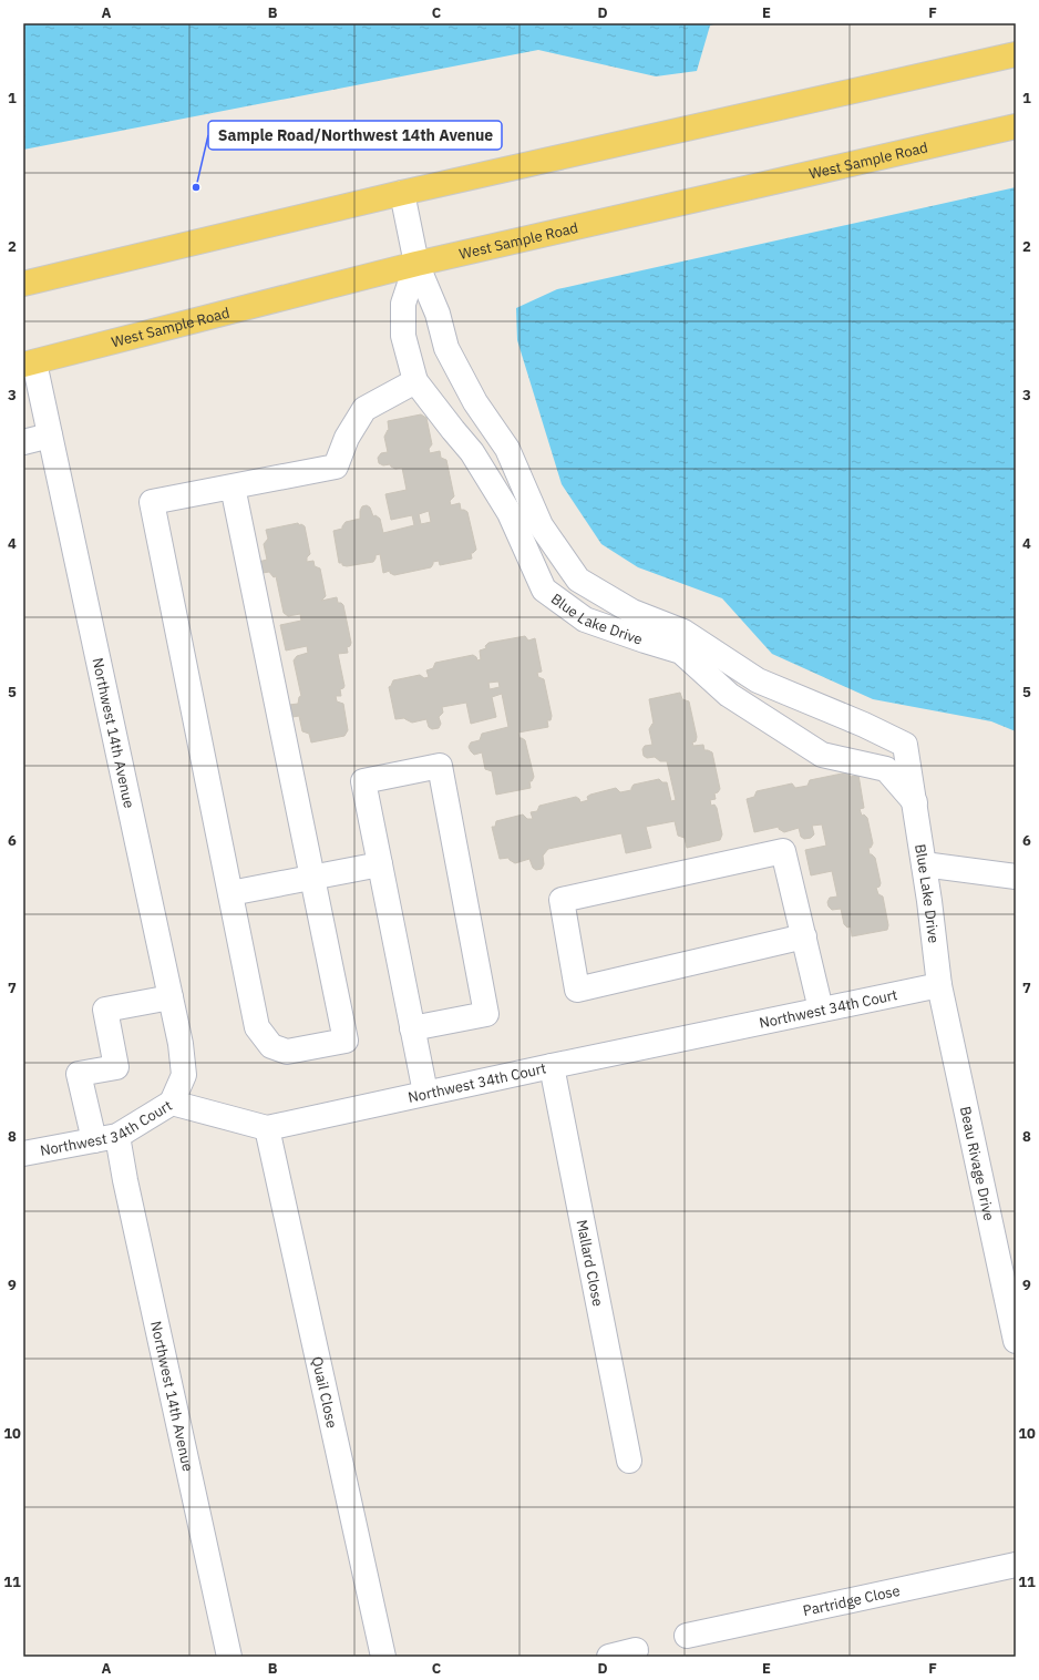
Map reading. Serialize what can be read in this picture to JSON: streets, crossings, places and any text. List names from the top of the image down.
{
  "streets": {
    "main road": ["West Sample Road"],
    "street": [
      "Blue Lake Drive",
      "Northwest 14th Avenue",
      "Northwest 34th Court",
      "Beau Rivage Drive",
      "Mallard Close",
      "Quail Close",
      "Partridge Close"
    ]
  },
  "crossings": [
    ["West Sample Road", "Blue Lake Drive"],
    ["West Sample Road", "Northwest 14th Avenue"],
    ["Blue Lake Drive", "Northwest 34th Court"],
    ["Blue Lake Drive", "Beau Rivage Drive"],
    ["Northwest 14th Avenue", "Northwest 34th Court"],
    ["Northwest 34th Court", "Beau Rivage Drive"],
    ["Northwest 34th Court", "Mallard Close"],
    ["Northwest 34th Court", "Quail Close"]
  ],
  "places": ["Sample Road/Northwest 14th Avenue"],
  "grid": {
    "columns": [
      "A",
      "B",
      "C",
      "D",
      "E",
      "F"
    ],
    "rows": [
      "1",
      "2",
      "3",
      "4",
      "5",
      "6",
      "7",
      "8",
      "9",
      "10",
      "11"
    ]
  }
}
